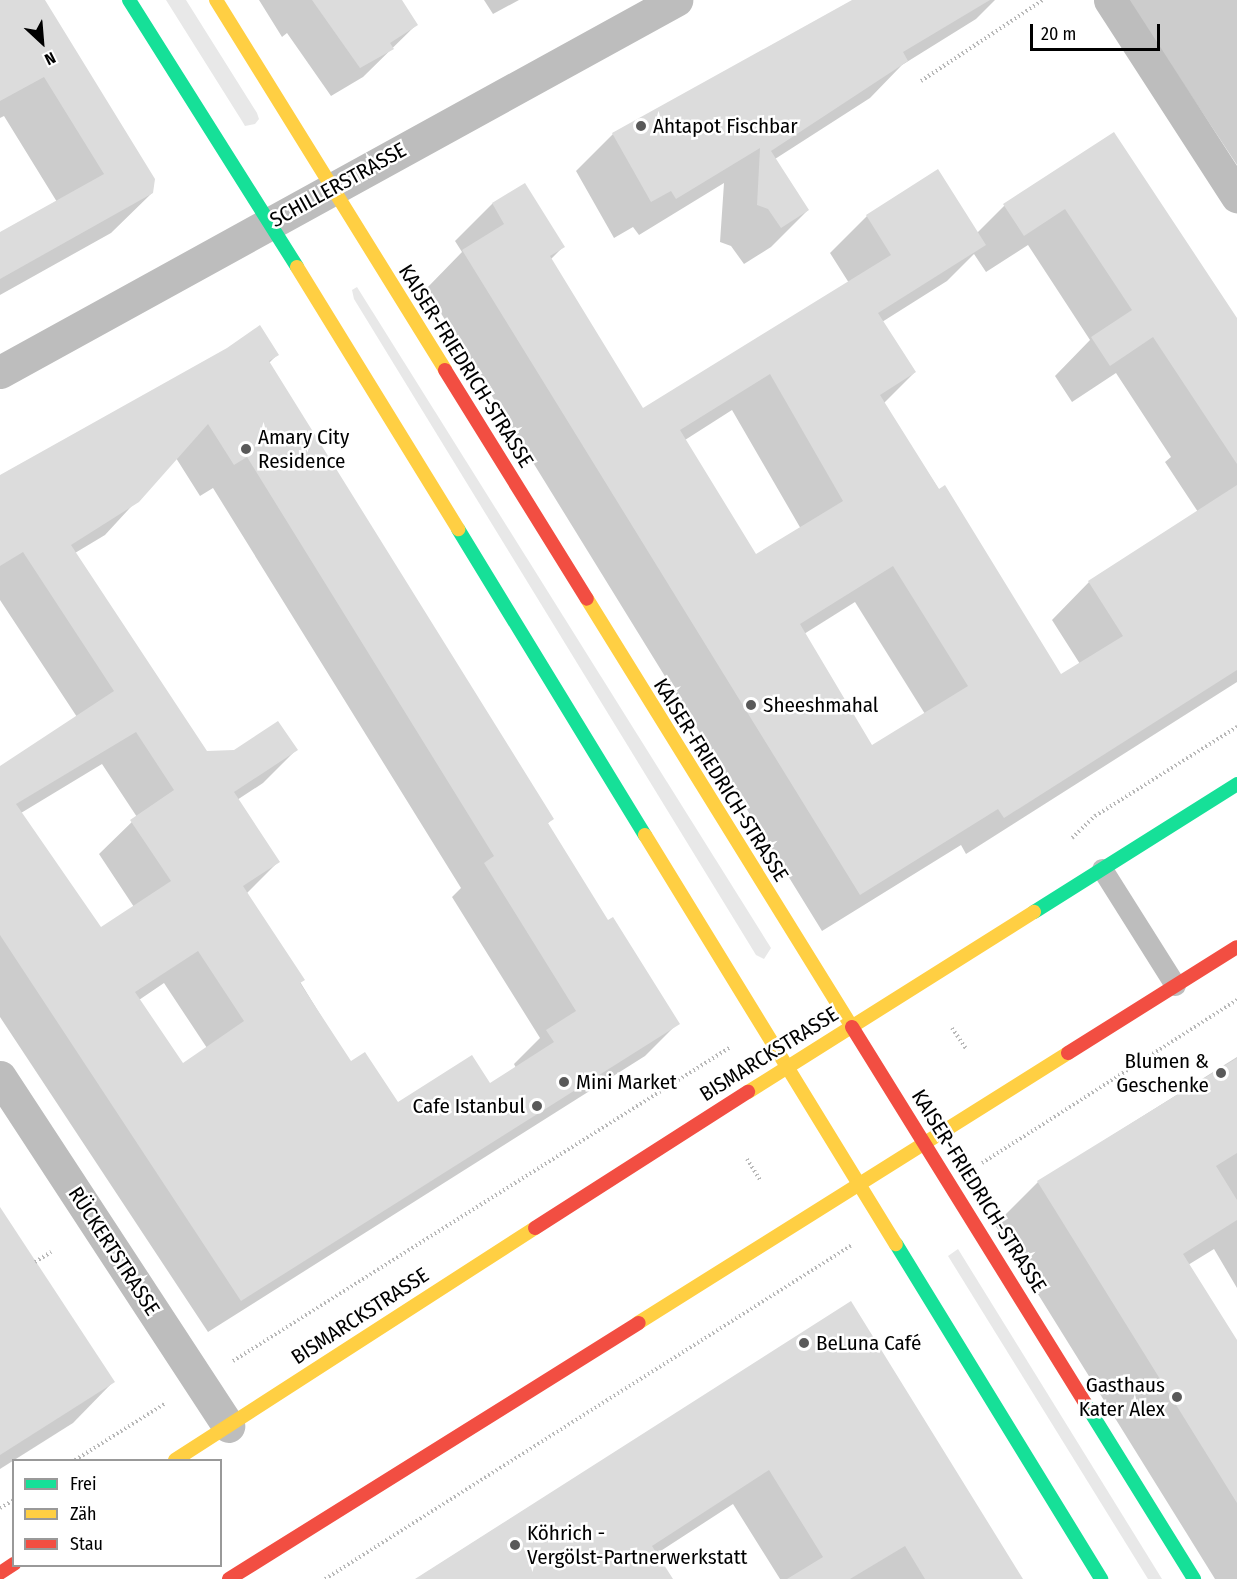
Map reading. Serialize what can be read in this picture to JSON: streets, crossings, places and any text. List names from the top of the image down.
{
  "streets": {
    "main road": ["KAISER-FRIEDRICH-STRASSE", "BISMARCKSTRASSE"],
    "street": ["SCHILLERSTRASSE", "RÜCKERTSTRASSE"]
  },
  "crossings": [
    ["SCHILLERSTRASSE", "KAISER-FRIEDRICH-STRASSE"],
    ["KAISER-FRIEDRICH-STRASSE", "BISMARCKSTRASSE"],
    ["BISMARCKSTRASSE", "RÜCKERTSTRASSE"]
  ],
  "places": [
    "Ahtapot Fischbar",
    "Amary City Residence",
    "Sheeshmahal",
    "Blumen & Geschenke",
    "Mini Market",
    "Cafe Istanbul",
    "BeLuna Café",
    "Gasthaus Kater Alex",
    "Köhrich - Vergölst-Partnerwerkstatt"
  ],
  "legend": ["Frei", "Zäh", "Stau"],
  "scale_bar": "20 m",
  "north": "bottom right"
}
